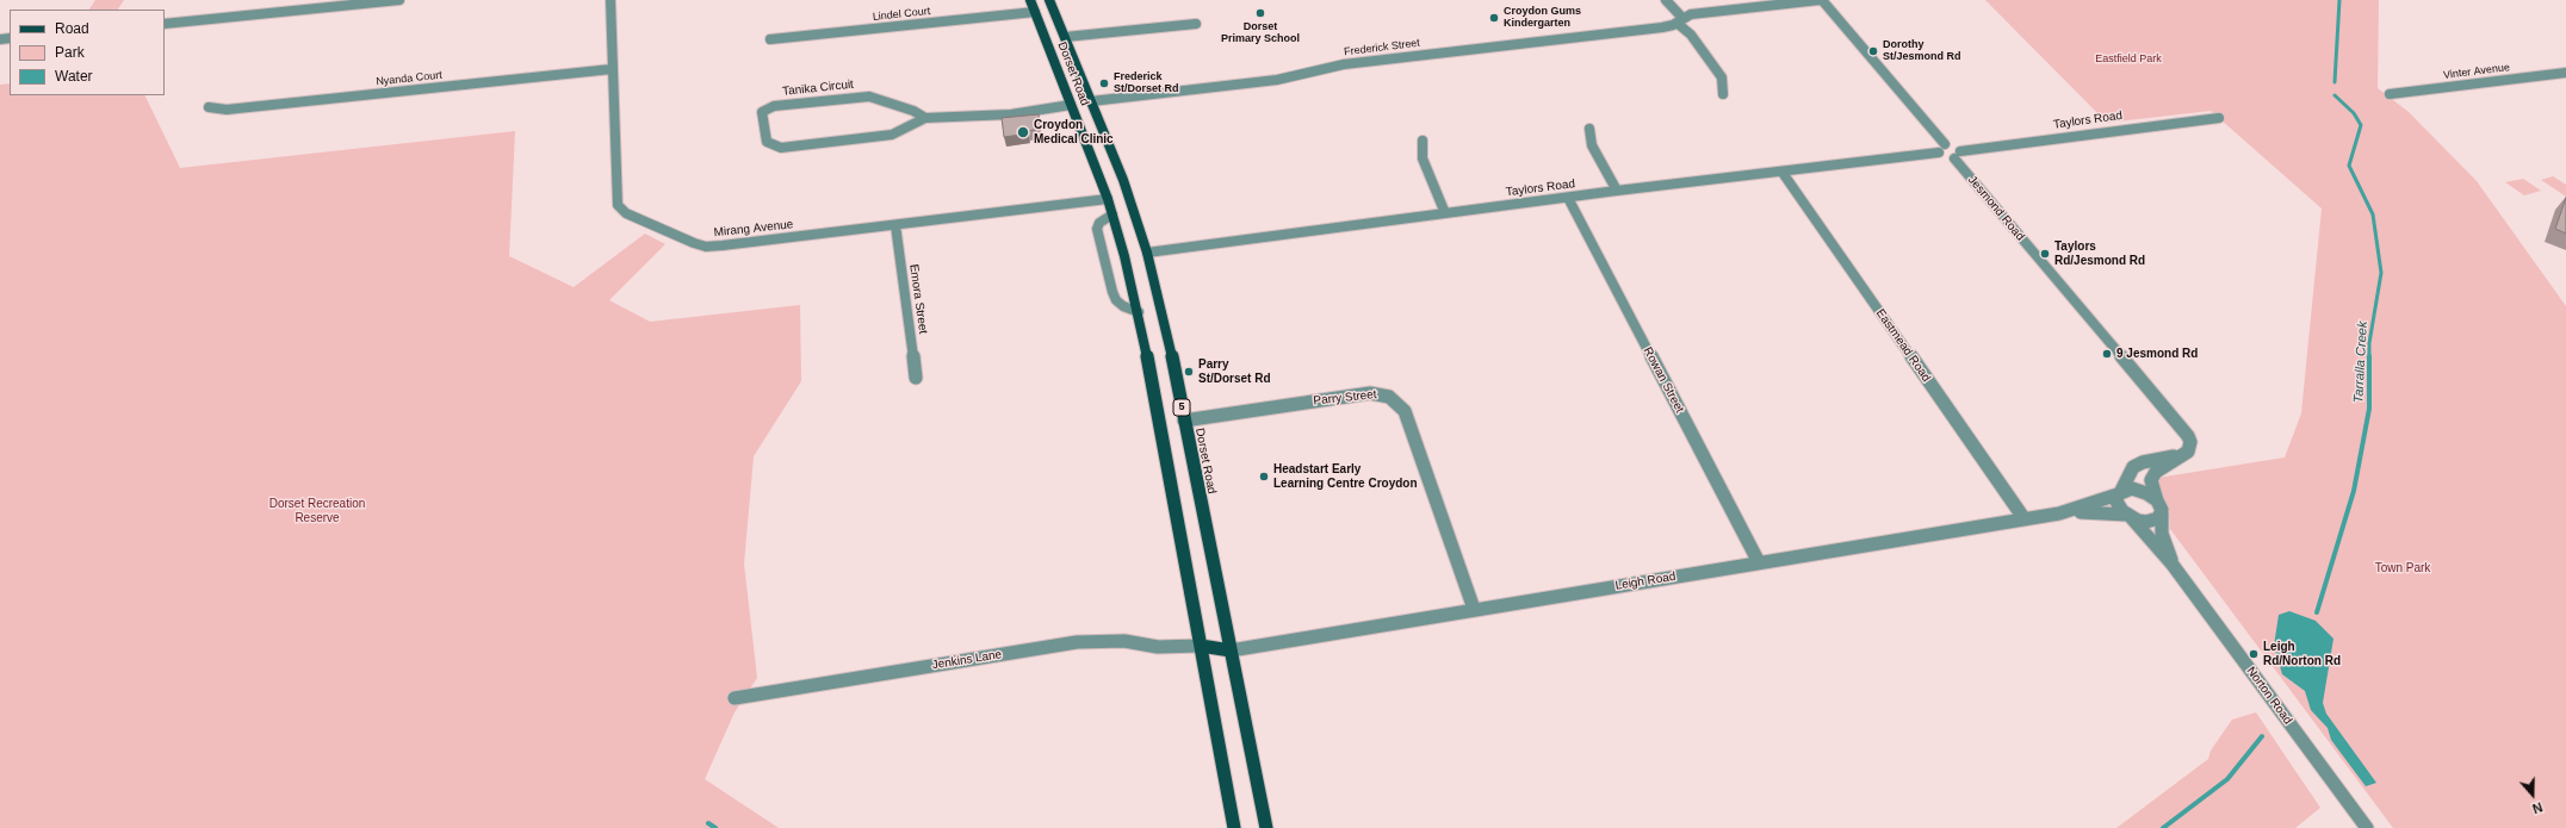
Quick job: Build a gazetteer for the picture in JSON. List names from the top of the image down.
{
  "streets": {
    "main road": ["Dorset Road", "5"],
    "street": [
      "Lindel Court",
      "Frederick Street",
      "Vinter Avenue",
      "Nyanda Court",
      "Tanika Circuit",
      "Taylors Road",
      "Jesmond Road",
      "Mirang Avenue",
      "Emora Street",
      "Eastmead Road",
      "Rowan Street",
      "Parry Street",
      "Leigh Road",
      "Jenkins Lane",
      "Norton Road"
    ]
  },
  "crossings": [
    ["Lindel Court", "Dorset Road"],
    ["Frederick Street", "Dorset Road"],
    ["Dorset Road", "Tanika Circuit"],
    ["Dorset Road", "Taylors Road"],
    ["Dorset Road", "Mirang Avenue"],
    ["Dorset Road", "Parry Street"],
    ["Dorset Road", "Leigh Road"],
    ["Dorset Road", "Jenkins Lane"],
    ["Nyanda Court", "Mirang Avenue"],
    ["Taylors Road", "Jesmond Road"],
    ["Taylors Road", "Eastmead Road"],
    ["Taylors Road", "Rowan Street"],
    ["Jesmond Road", "Norton Road"],
    ["Mirang Avenue", "Emora Street"],
    ["Eastmead Road", "Leigh Road"],
    ["Rowan Street", "Leigh Road"],
    ["Parry Street", "Leigh Road"],
    ["Leigh Road", "Norton Road"]
  ],
  "water": ["Tarralla Creek"],
  "parks": ["Eastfield Park", "Dorset Recreation Reserve", "Town Park"],
  "places": [
    "Dorset Primary School",
    "Croydon Gums Kindergarten",
    "Dorothy St/Jesmond Rd",
    "Frederick St/Dorset Rd",
    "Croydon Medical Clinic",
    "Taylors Rd/Jesmond Rd",
    "9 Jesmond Rd",
    "Parry St/Dorset Rd",
    "Headstart Early Learning Centre Croydon",
    "Leigh Rd/Norton Rd"
  ],
  "legend": ["Road", "Park", "Water"],
  "north": "bottom"
}
